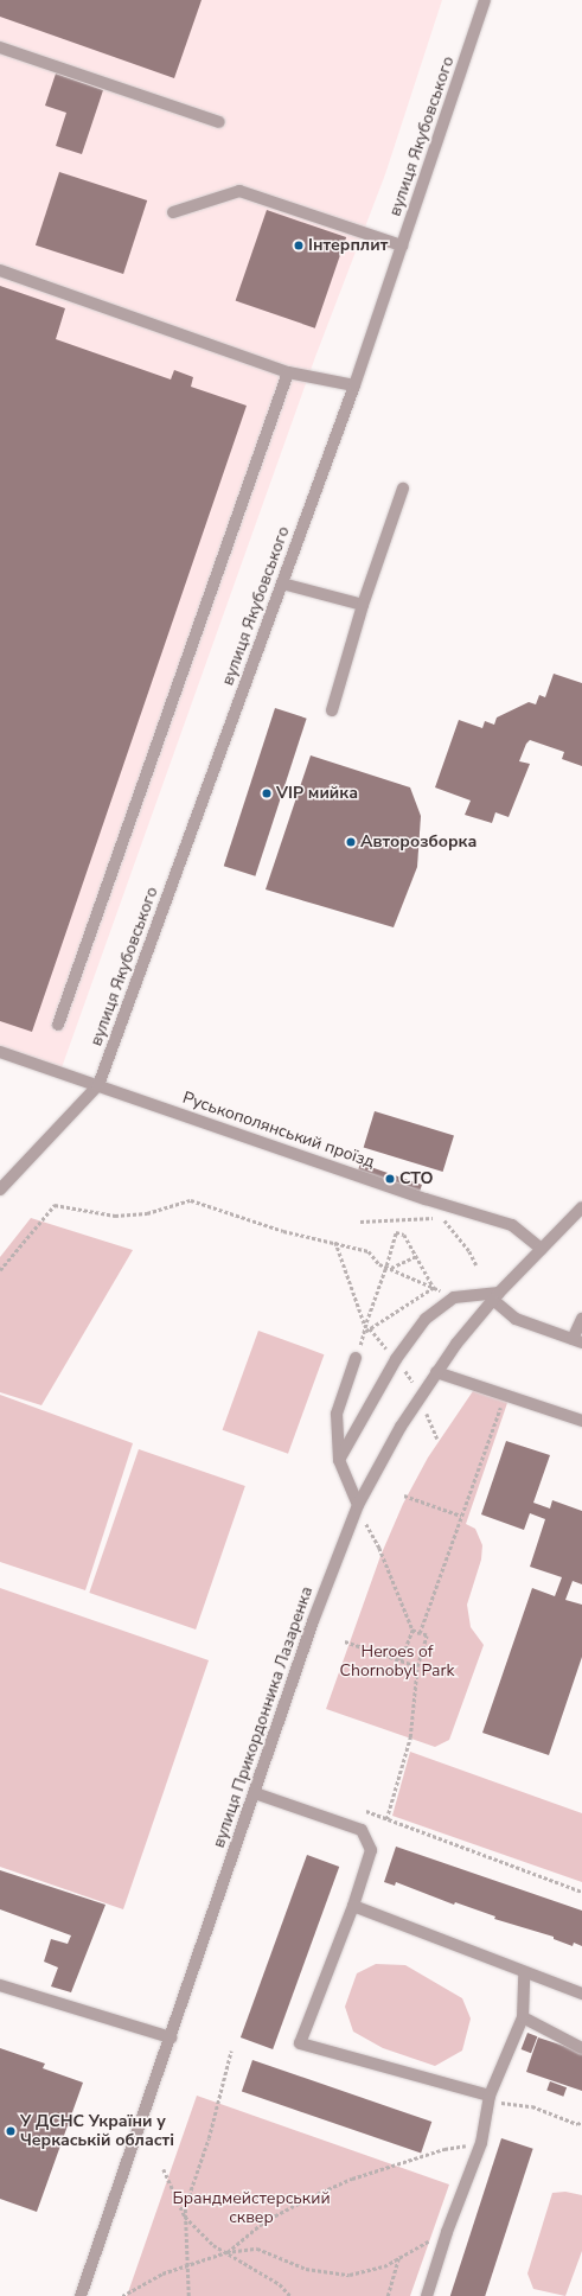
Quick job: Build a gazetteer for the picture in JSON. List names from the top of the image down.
{
  "streets": {
    "street": ["вулиця Якубовського", "Руськополянський проїзд", "вулиця Прикордонника Лазаренка"]
  },
  "crossings": [
    ["вулиця Якубовського", "Руськополянський проїзд"],
    ["Руськополянський проїзд", "вулиця Прикордонника Лазаренка"]
  ],
  "parks": ["Heroes of Chornobyl Park", "Брандмейстерський сквер"],
  "places": [
    "Інтерплит",
    "VIP мийка",
    "Авторозборка",
    "СТО",
    "У ДСНС України у Черкаській області"
  ]
}
